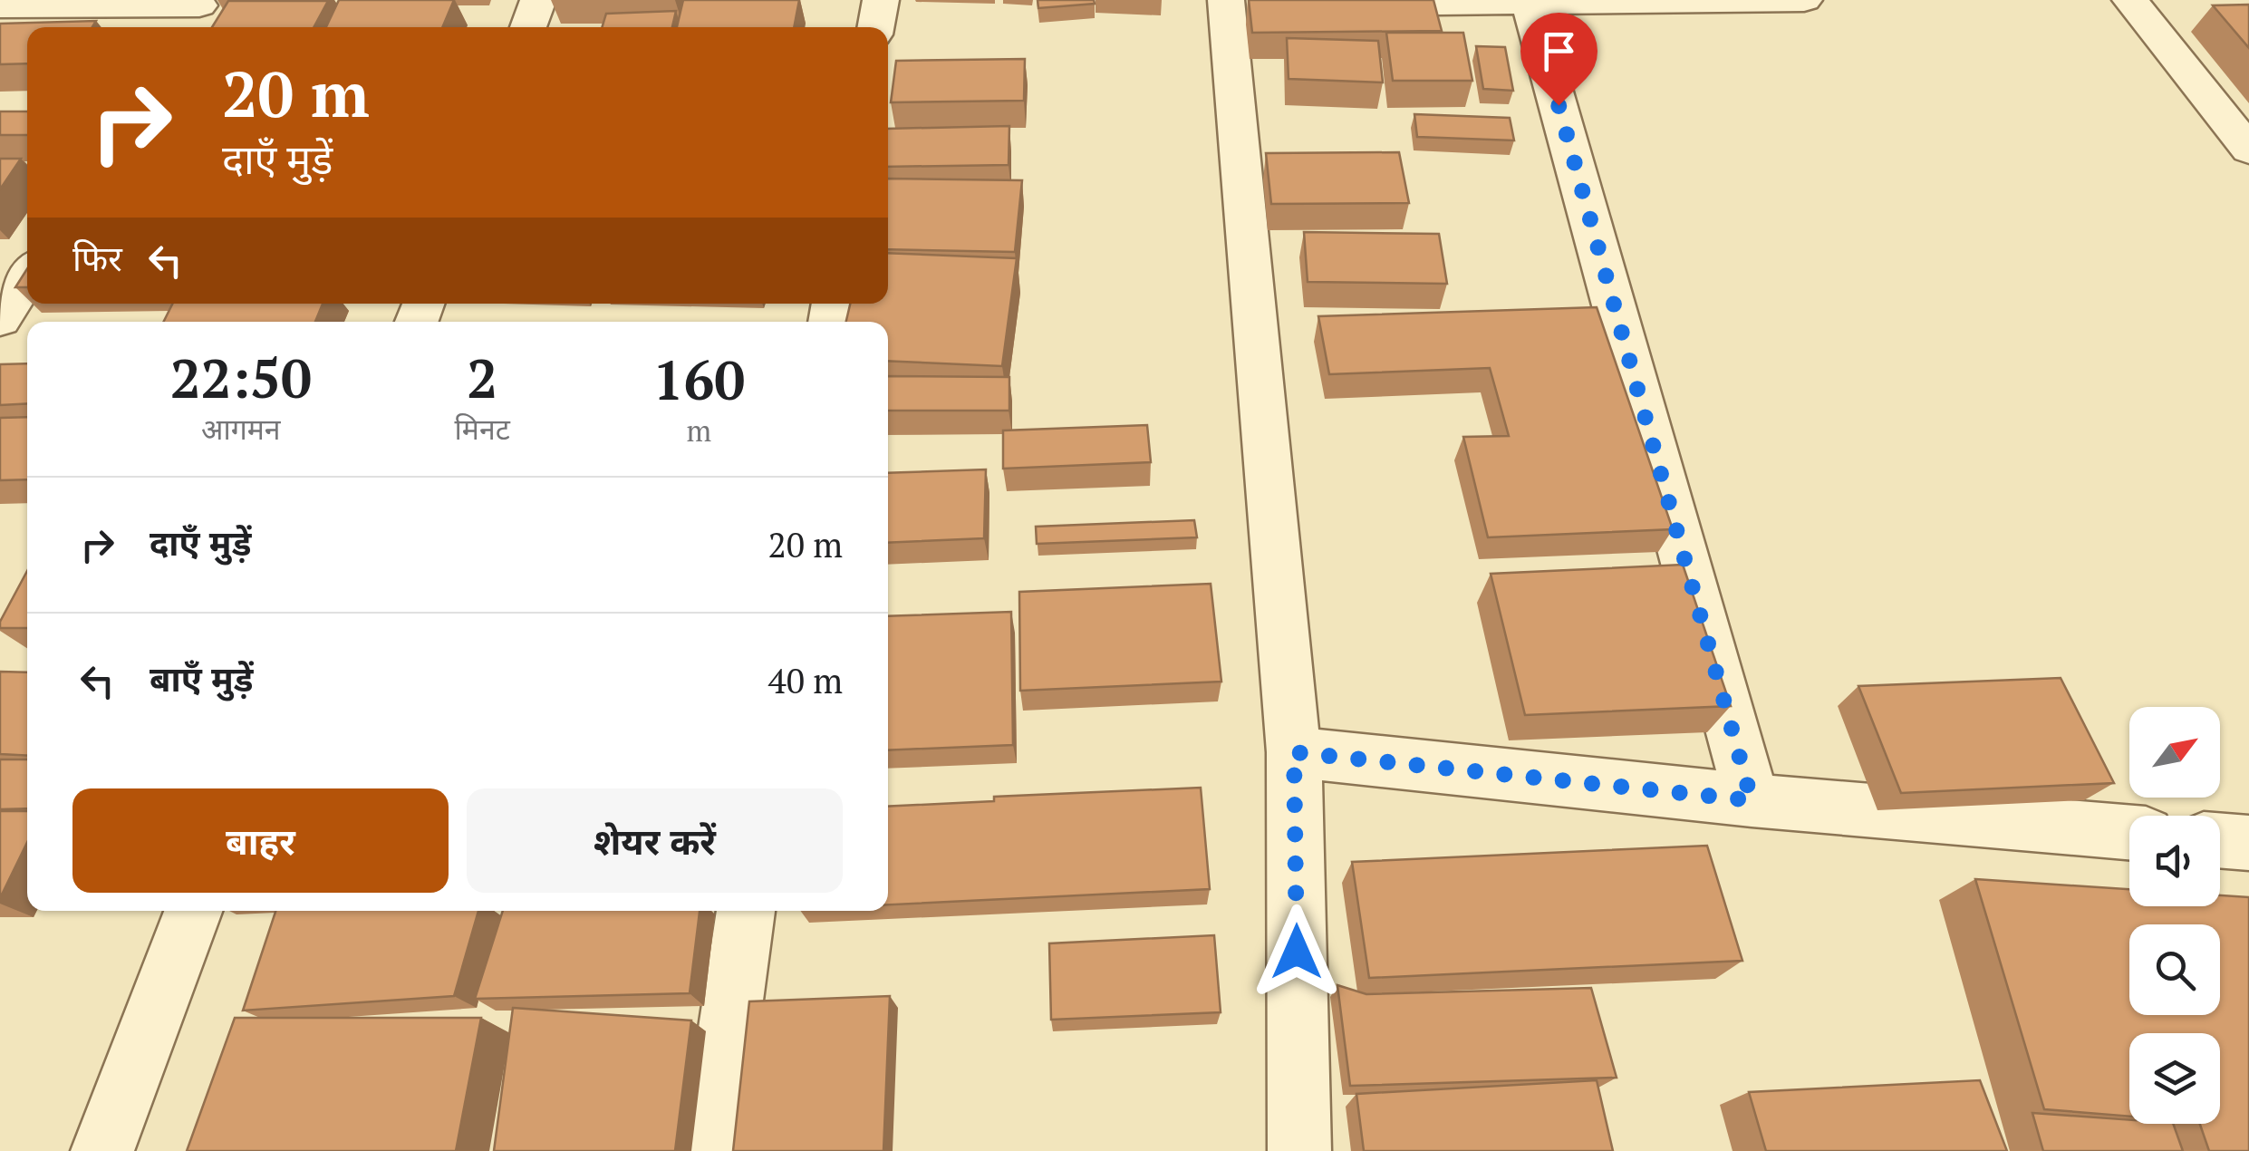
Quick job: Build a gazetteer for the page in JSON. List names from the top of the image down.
{
  "north": "top right",
  "page": {
    "turn": ["20 m", "दाएँ मुड़ें"],
    "then": "फिर",
    "eta": [
      "22:50",
      "आगमन",
      "2",
      "मिनट",
      "160",
      "m"
    ],
    "list": [
      {
        "name": "दाएँ मुड़ें",
        "value": "20 m"
      },
      {
        "name": "बाएँ मुड़ें",
        "value": "40 m"
      }
    ],
    "buttons": ["बाहर", "शेयर करें"]
  }
}
